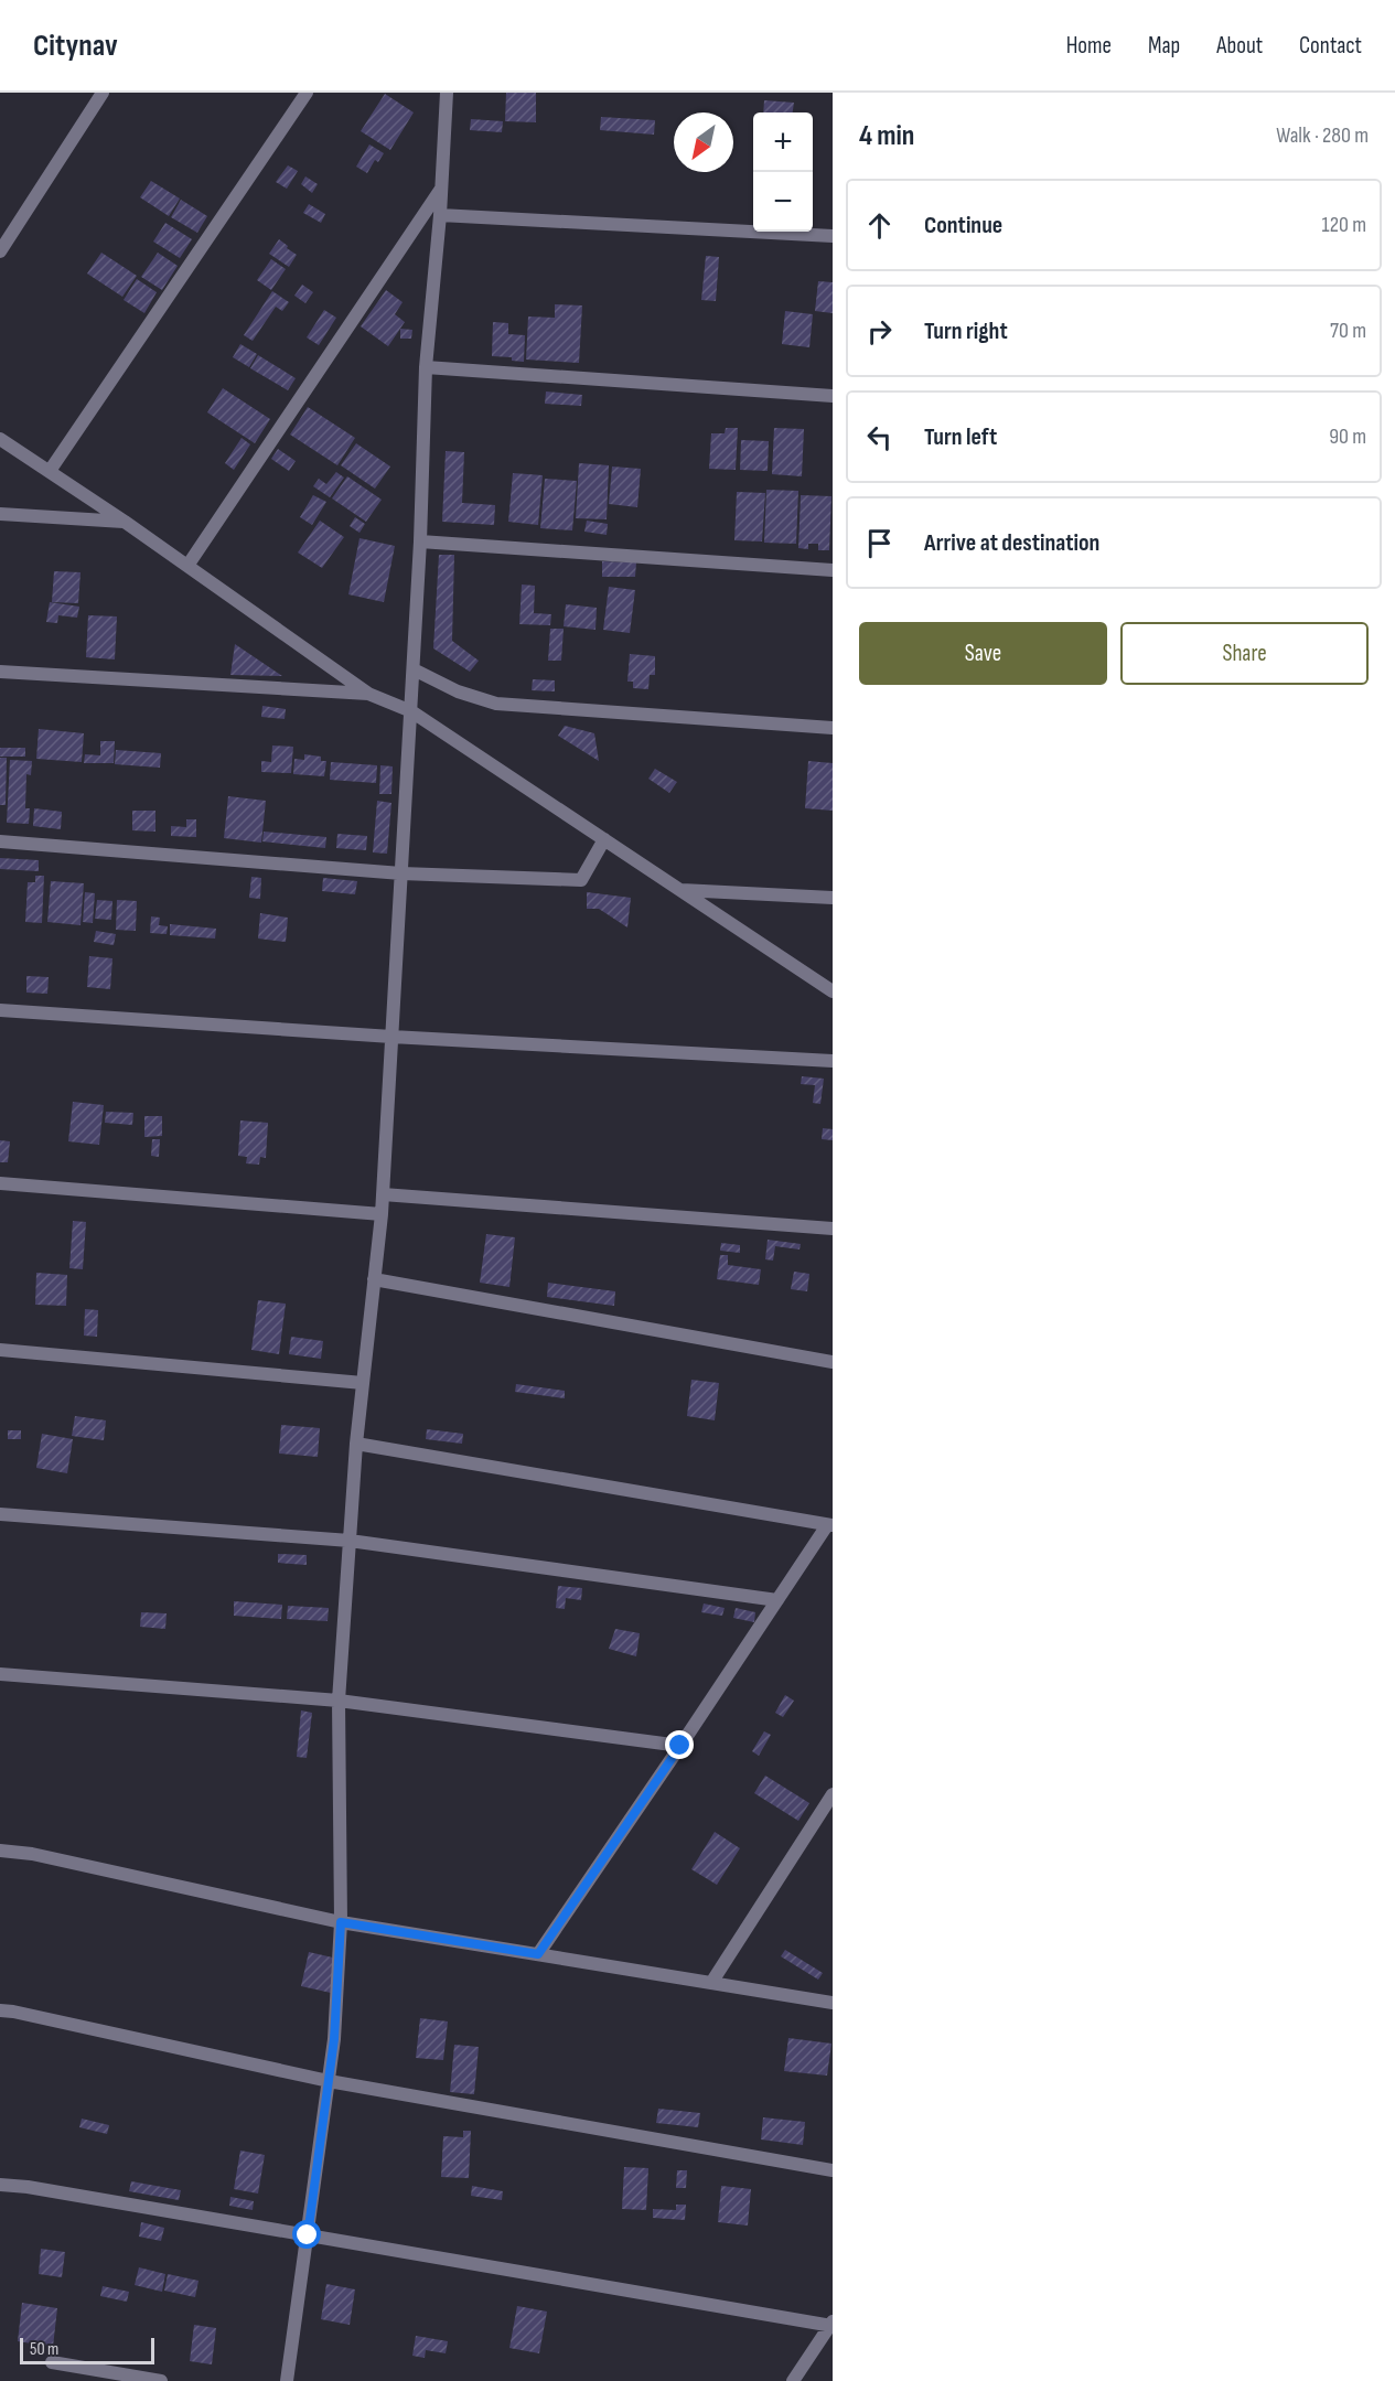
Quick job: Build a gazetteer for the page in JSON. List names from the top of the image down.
{
  "scale_bar": "50 m",
  "north": "bottom left",
  "page": {
    "header": "Citynav",
    "nav": [
      "Home",
      "Map",
      "About",
      "Contact"
    ],
    "heading": ["4 min", "Walk · 280 m"],
    "map_buttons": ["+", "−"],
    "list": [
      ["Continue", "120 m"],
      ["Turn right", "70 m"],
      ["Turn left", "90 m"],
      "Arrive at destination"
    ],
    "buttons": ["Save", "Share"],
    "scale": "50 m"
  }
}
